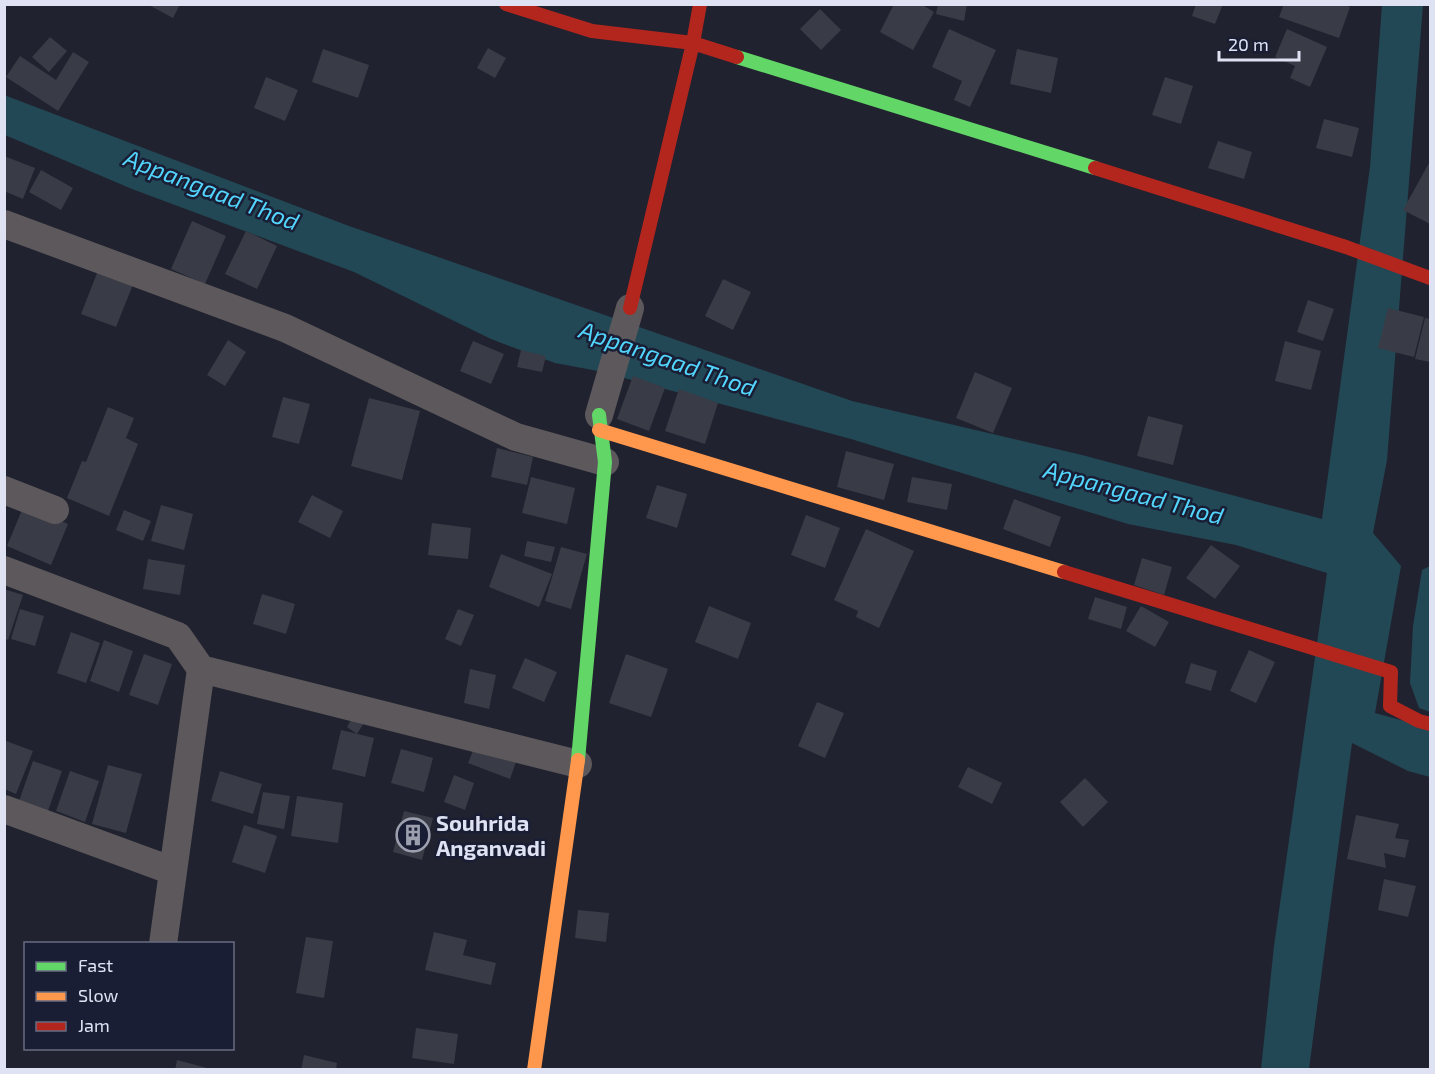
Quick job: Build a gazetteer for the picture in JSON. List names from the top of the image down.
{
  "water": ["Appangaad Thod"],
  "places": {
    "building": ["Souhrida Anganvadi"]
  },
  "legend": ["Fast", "Slow", "Jam"],
  "scale_bar": "20 m"
}
